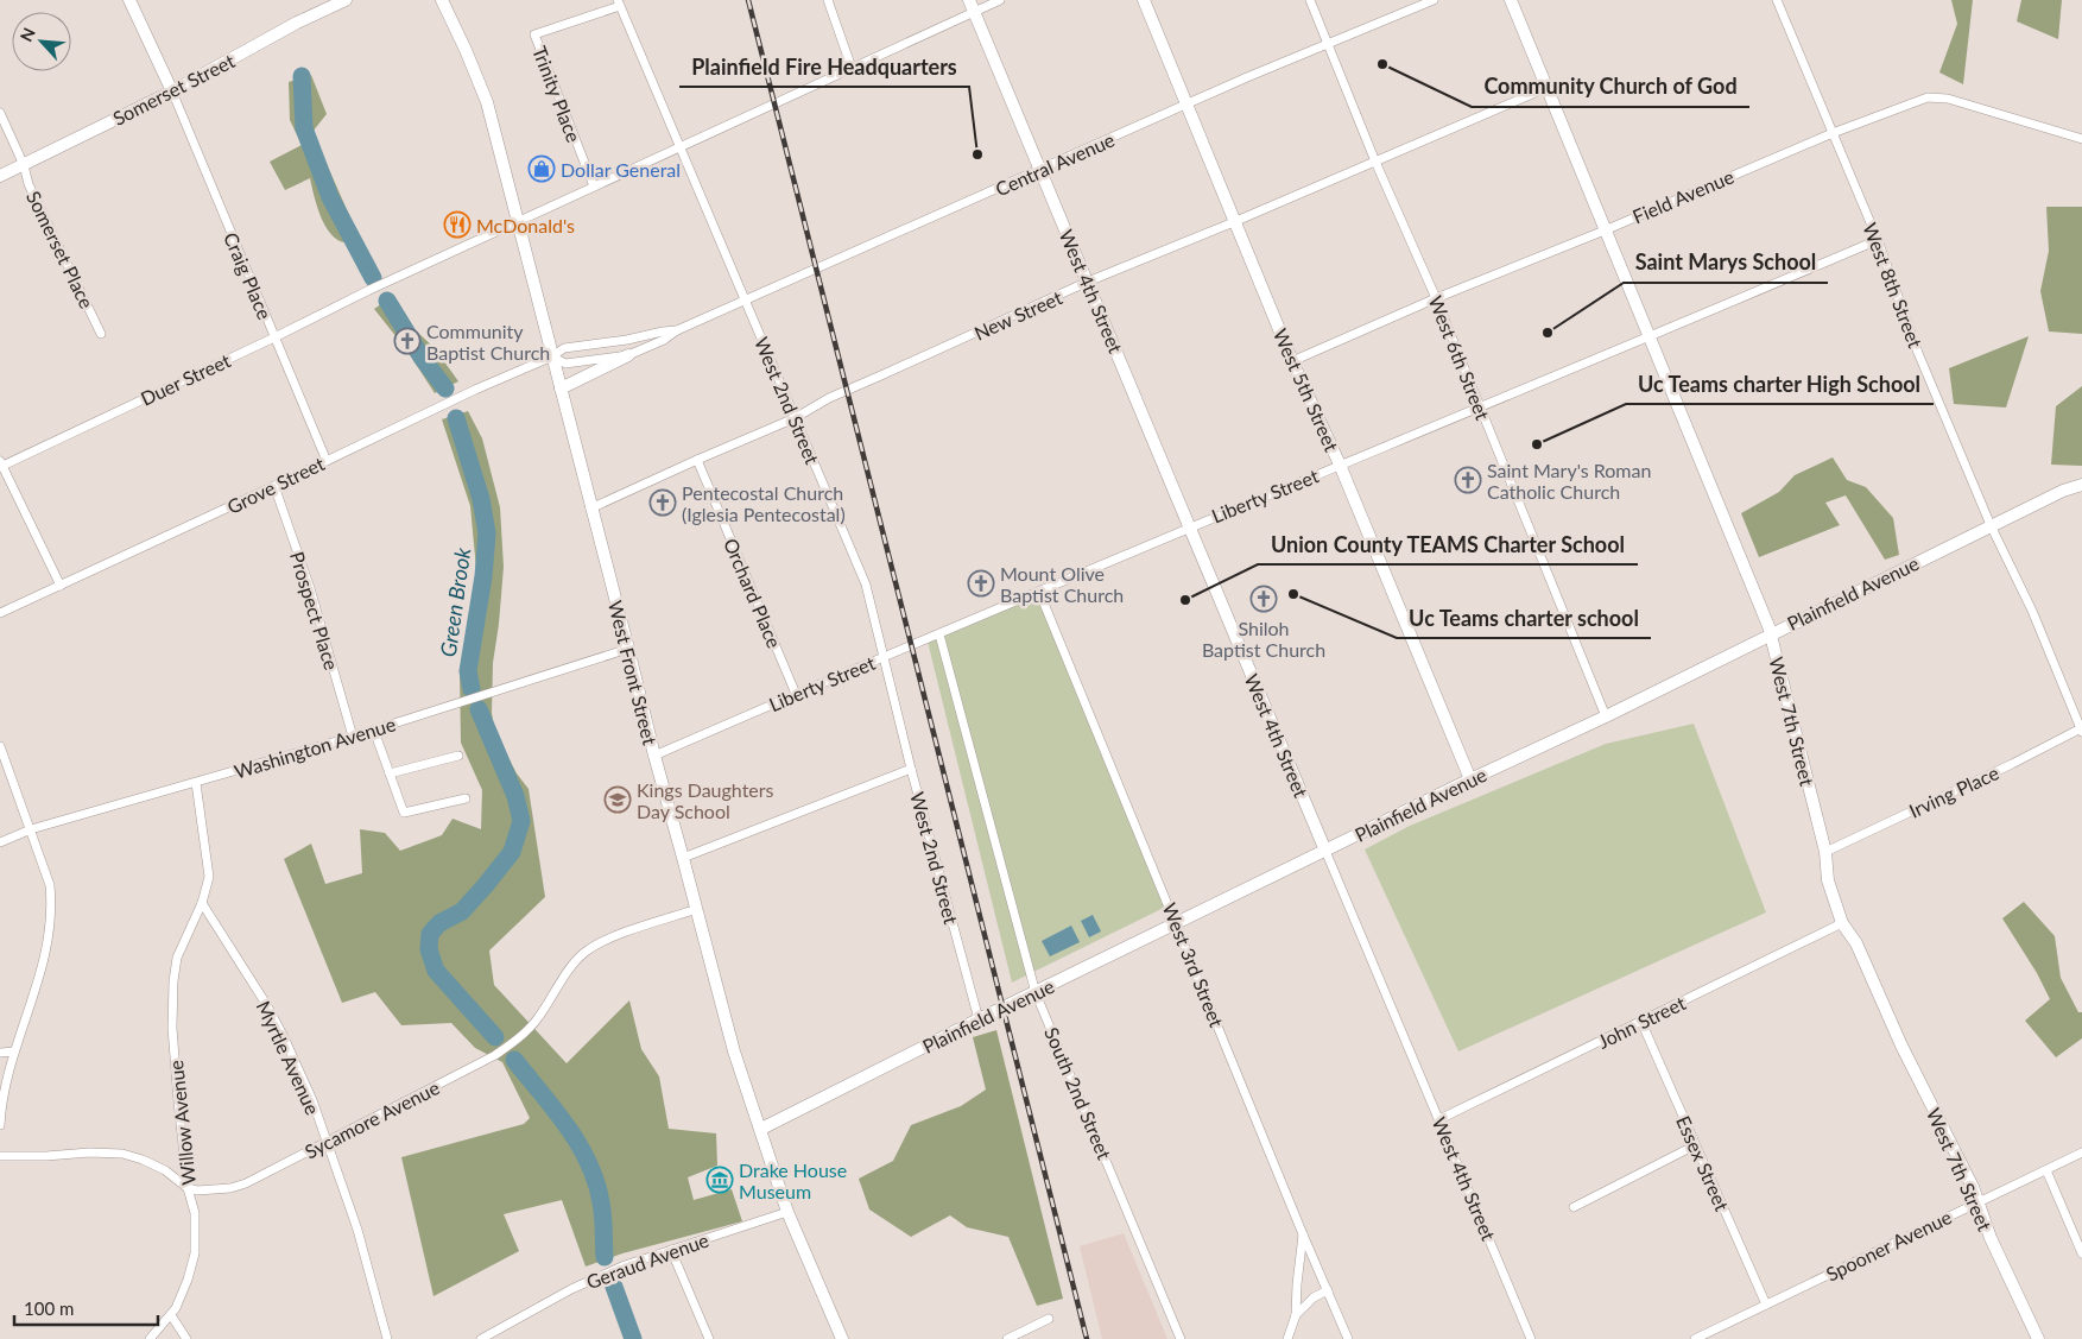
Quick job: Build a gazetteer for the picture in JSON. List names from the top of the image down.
{
  "streets": {
    "street": [
      "Somerset Street",
      "Trinity Place",
      "Central Avenue",
      "Field Avenue",
      "Somerset Place",
      "Craig Place",
      "West 8th Street",
      "West 4th Street",
      "New Street",
      "West 6th Street",
      "Duer Street",
      "West 5th Street",
      "West 2nd Street",
      "Grove Street",
      "Liberty Street",
      "Orchard Place",
      "Plainfield Avenue",
      "Prospect Place",
      "West Front Street",
      "West 7th Street",
      "Washington Avenue",
      "Irving Place",
      "West 3rd Street",
      "John Street",
      "Myrtle Avenue",
      "South 2nd Street",
      "Sycamore Avenue",
      "Willow Avenue",
      "Essex Street",
      "Spooner Avenue",
      "Geraud Avenue"
    ]
  },
  "crossings": [
    ["Somerset Street", "Somerset Place"],
    ["Somerset Street", "Craig Place"],
    ["Trinity Place", "Duer Street"],
    ["Trinity Place", "West 2nd Street"],
    ["Central Avenue", "West 4th Street"],
    ["Central Avenue", "West 6th Street"],
    ["Central Avenue", "West 5th Street"],
    ["Central Avenue", "West 2nd Street"],
    ["Central Avenue", "Grove Street"],
    ["Central Avenue", "West Front Street"],
    ["Field Avenue", "West 8th Street"],
    ["Field Avenue", "West 6th Street"],
    ["Field Avenue", "West 5th Street"],
    ["Field Avenue", "West 7th Street"],
    ["Craig Place", "Duer Street"],
    ["Craig Place", "Grove Street"],
    ["West 8th Street", "Liberty Street"],
    ["West 8th Street", "Plainfield Avenue"],
    ["West 8th Street", "Irving Place"],
    ["West 4th Street", "New Street"],
    ["West 4th Street", "Duer Street"],
    ["West 4th Street", "Liberty Street"],
    ["West 4th Street", "Plainfield Avenue"],
    ["West 4th Street", "John Street"],
    ["New Street", "West 6th Street"],
    ["New Street", "West 5th Street"],
    ["New Street", "West 2nd Street"],
    ["New Street", "Orchard Place"],
    ["New Street", "West Front Street"],
    ["New Street", "West 7th Street"],
    ["West 6th Street", "Liberty Street"],
    ["West 6th Street", "Plainfield Avenue"],
    ["Duer Street", "West 2nd Street"],
    ["Duer Street", "West Front Street"],
    ["West 5th Street", "Liberty Street"],
    ["West 5th Street", "Plainfield Avenue"],
    ["West 2nd Street", "Liberty Street"],
    ["West 2nd Street", "Plainfield Avenue"],
    ["Grove Street", "Prospect Place"],
    ["Grove Street", "West Front Street"],
    ["Liberty Street", "Orchard Place"],
    ["Liberty Street", "West Front Street"],
    ["Liberty Street", "West 7th Street"],
    ["Liberty Street", "West 3rd Street"],
    ["Liberty Street", "South 2nd Street"],
    ["Plainfield Avenue", "West Front Street"],
    ["Plainfield Avenue", "West 7th Street"],
    ["Plainfield Avenue", "West 3rd Street"],
    ["Plainfield Avenue", "South 2nd Street"],
    ["Prospect Place", "Washington Avenue"],
    ["West Front Street", "Washington Avenue"],
    ["West Front Street", "Sycamore Avenue"],
    ["West Front Street", "Geraud Avenue"],
    ["West 7th Street", "Irving Place"],
    ["West 7th Street", "John Street"],
    ["West 7th Street", "Spooner Avenue"],
    ["John Street", "Essex Street"],
    ["Myrtle Avenue", "Sycamore Avenue"],
    ["Myrtle Avenue", "Willow Avenue"],
    ["Sycamore Avenue", "Willow Avenue"],
    ["Essex Street", "Spooner Avenue"]
  ],
  "water": ["Green Brook"],
  "places": {
    "other": [
      "Community Church of God",
      "Plainfield Fire Headquarters",
      "Saint Marys School",
      "Uc Teams charter High School",
      "Uc Teams charter school",
      "Union County TEAMS Charter School"
    ],
    "shop": ["Dollar General"],
    "restaurant": ["McDonald's"],
    "church": [
      "Community Baptist Church",
      "Saint Mary's Roman Catholic Church",
      "Pentecostal Church (Iglesia Pentecostal)",
      "Mount Olive Baptist Church",
      "Shiloh Baptist Church"
    ],
    "school or university": ["Kings Daughters Day School"],
    "museum": ["Drake House Museum"]
  },
  "scale_bar": "100 m",
  "north": "top left"
}
